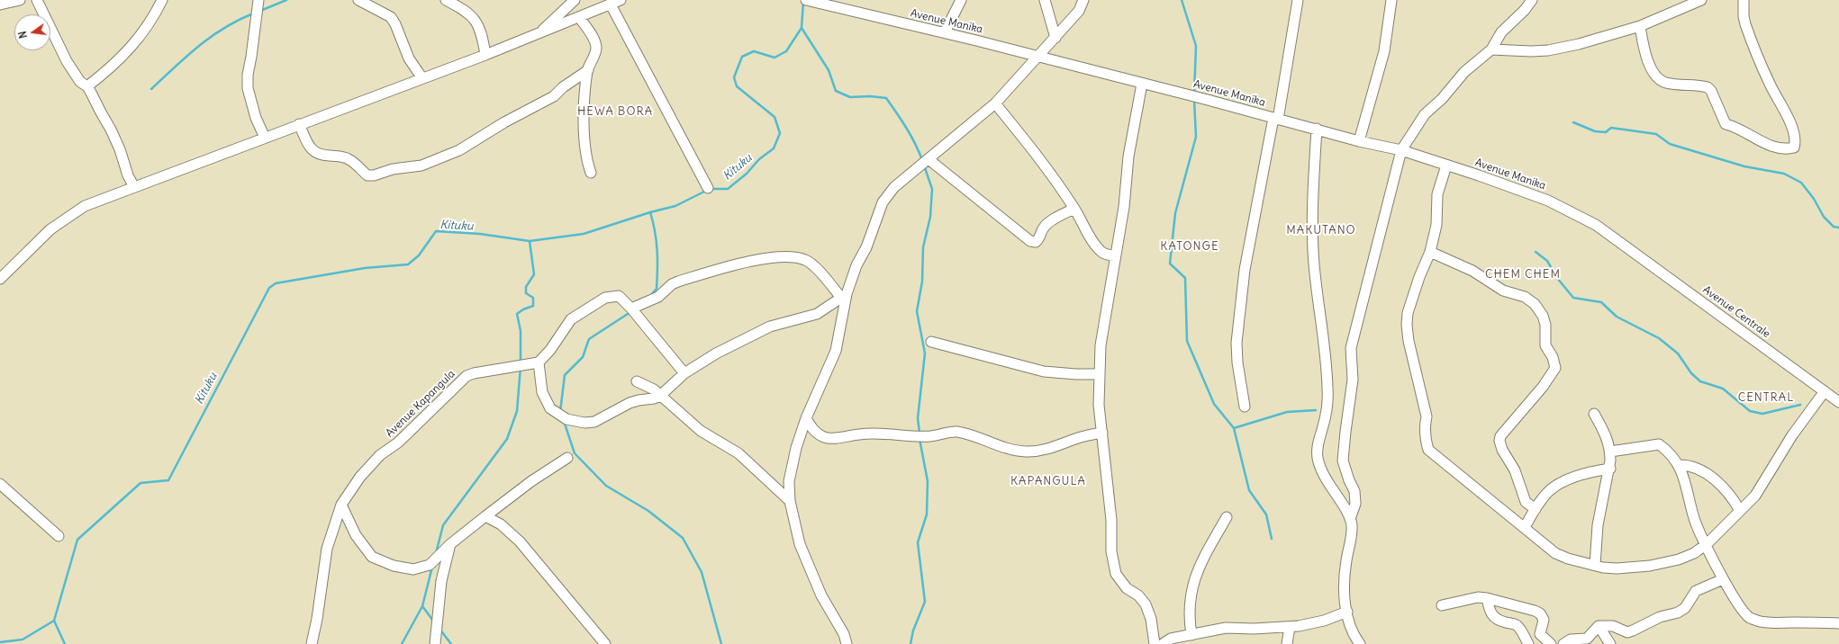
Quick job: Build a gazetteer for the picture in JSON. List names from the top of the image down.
{
  "streets": {
    "street": ["Avenue Manika", "Avenue Centrale", "Avenue Kapangula"]
  },
  "crossings": [
    ["Avenue Manika", "Avenue Centrale"]
  ],
  "districts": [
    "HEWA BORA",
    "MAKUTANO",
    "KATONGE",
    "CHEM CHEM",
    "CENTRAL",
    "KAPANGULA"
  ],
  "water": ["Kituku"],
  "north": "left"
}
